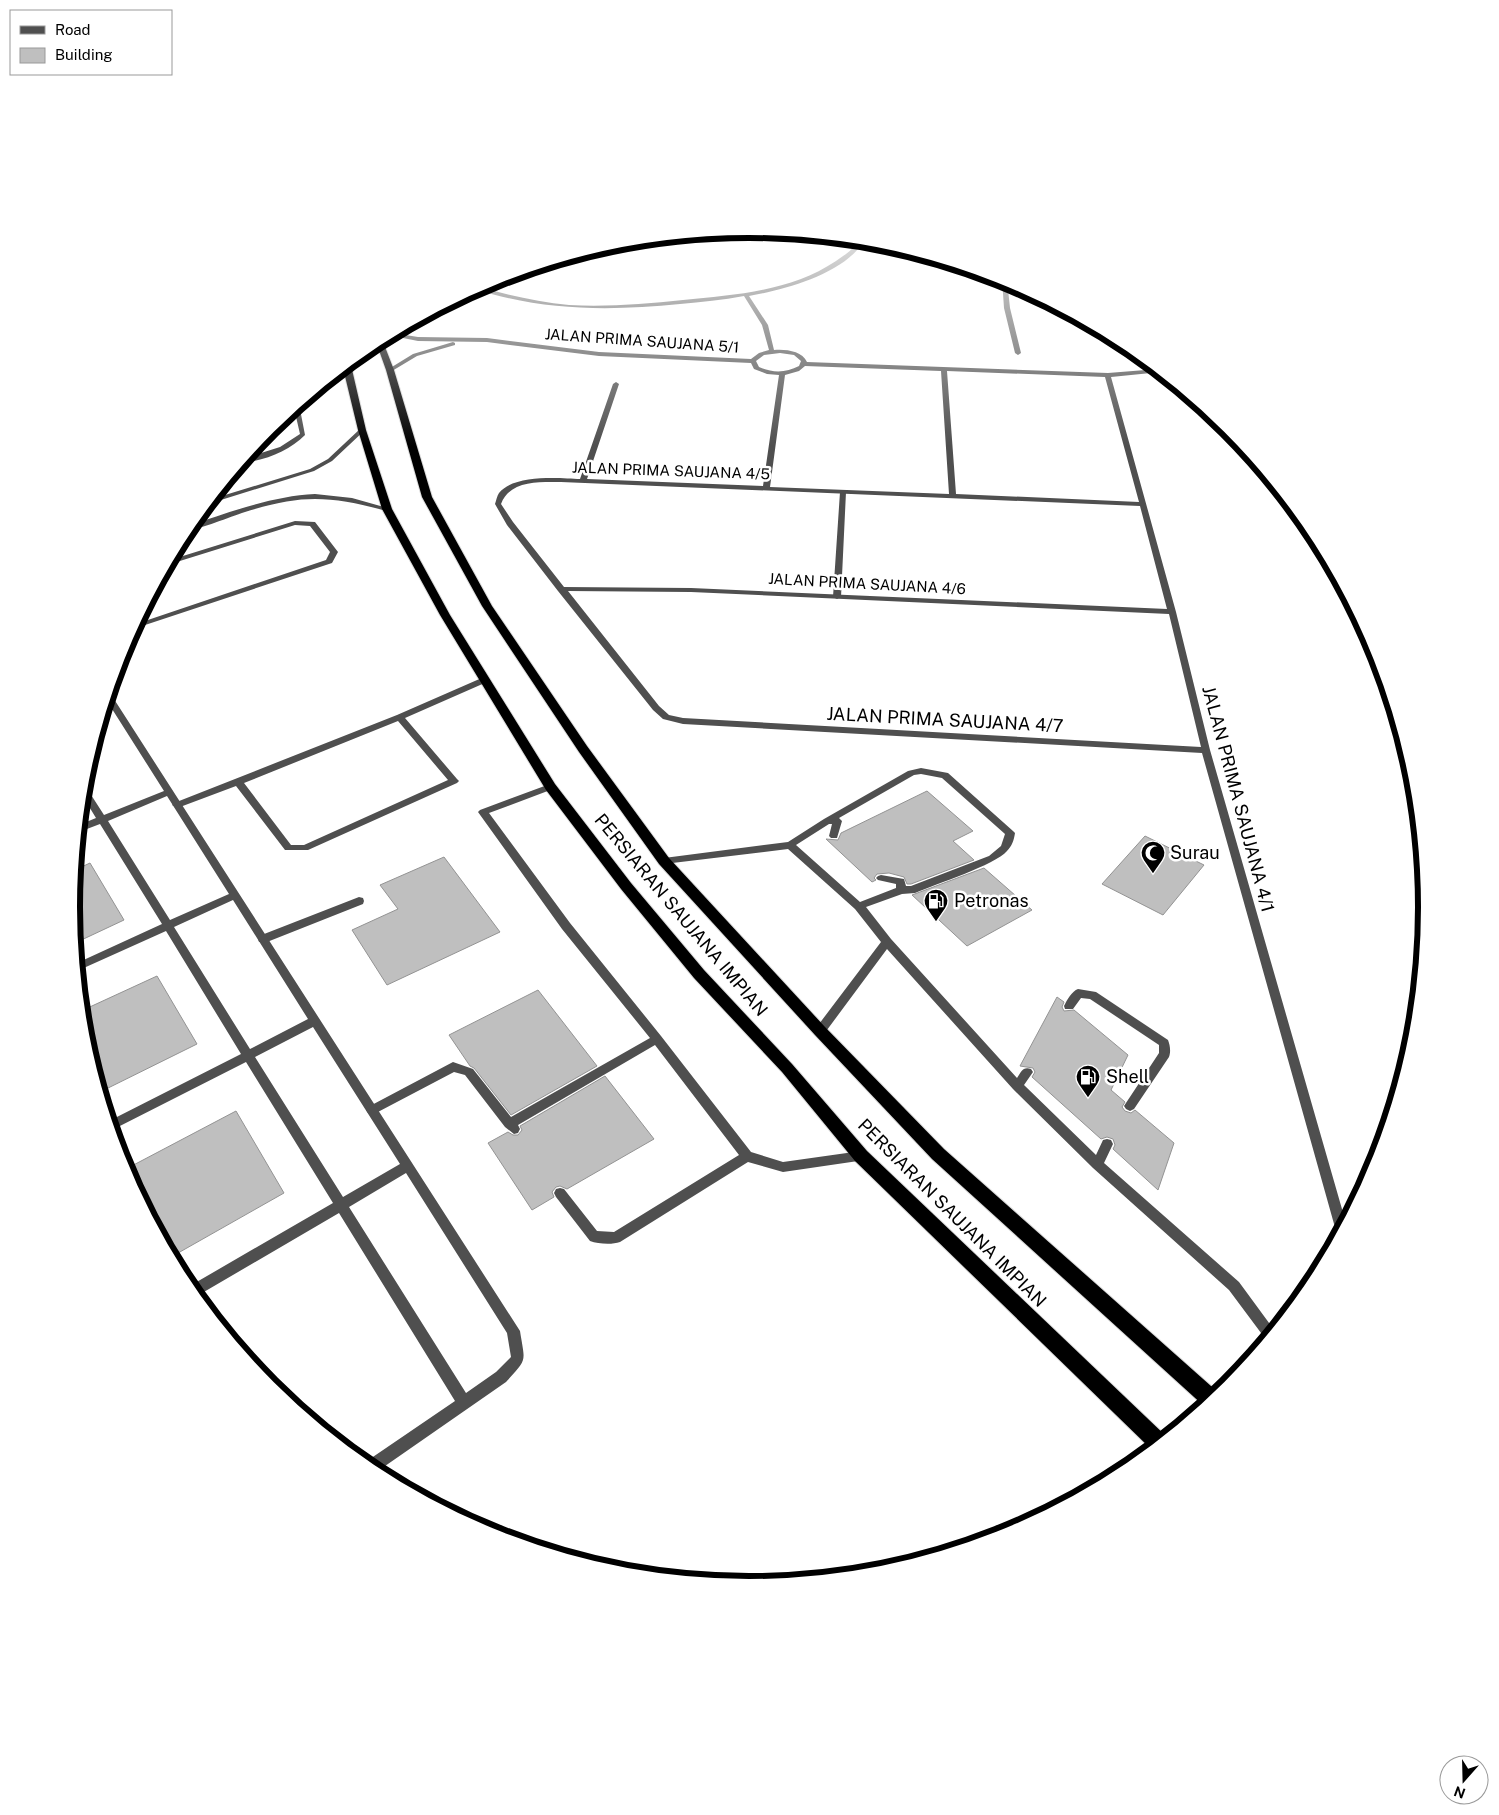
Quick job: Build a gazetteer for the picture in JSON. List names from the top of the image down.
{
  "streets": {
    "highway": ["PERSIARAN SAUJANA IMPIAN"],
    "street": [
      "JALAN PRIMA SAUJANA 5/1",
      "JALAN PRIMA SAUJANA 4/5",
      "JALAN PRIMA SAUJANA 4/6",
      "JALAN PRIMA SAUJANA 4/7",
      "JALAN PRIMA SAUJANA 4/1"
    ]
  },
  "crossings": [
    ["JALAN PRIMA SAUJANA 5/1", "PERSIARAN SAUJANA IMPIAN"],
    ["JALAN PRIMA SAUJANA 4/5", "JALAN PRIMA SAUJANA 4/6"],
    ["JALAN PRIMA SAUJANA 4/5", "JALAN PRIMA SAUJANA 4/7"],
    ["JALAN PRIMA SAUJANA 4/5", "JALAN PRIMA SAUJANA 4/1"],
    ["JALAN PRIMA SAUJANA 4/6", "JALAN PRIMA SAUJANA 4/1"],
    ["JALAN PRIMA SAUJANA 4/7", "JALAN PRIMA SAUJANA 4/1"]
  ],
  "places": {
    "mosque": ["Surau"],
    "fuel station": ["Petronas", "Shell"]
  },
  "legend": ["Road", "Building"],
  "north": "bottom"
}
